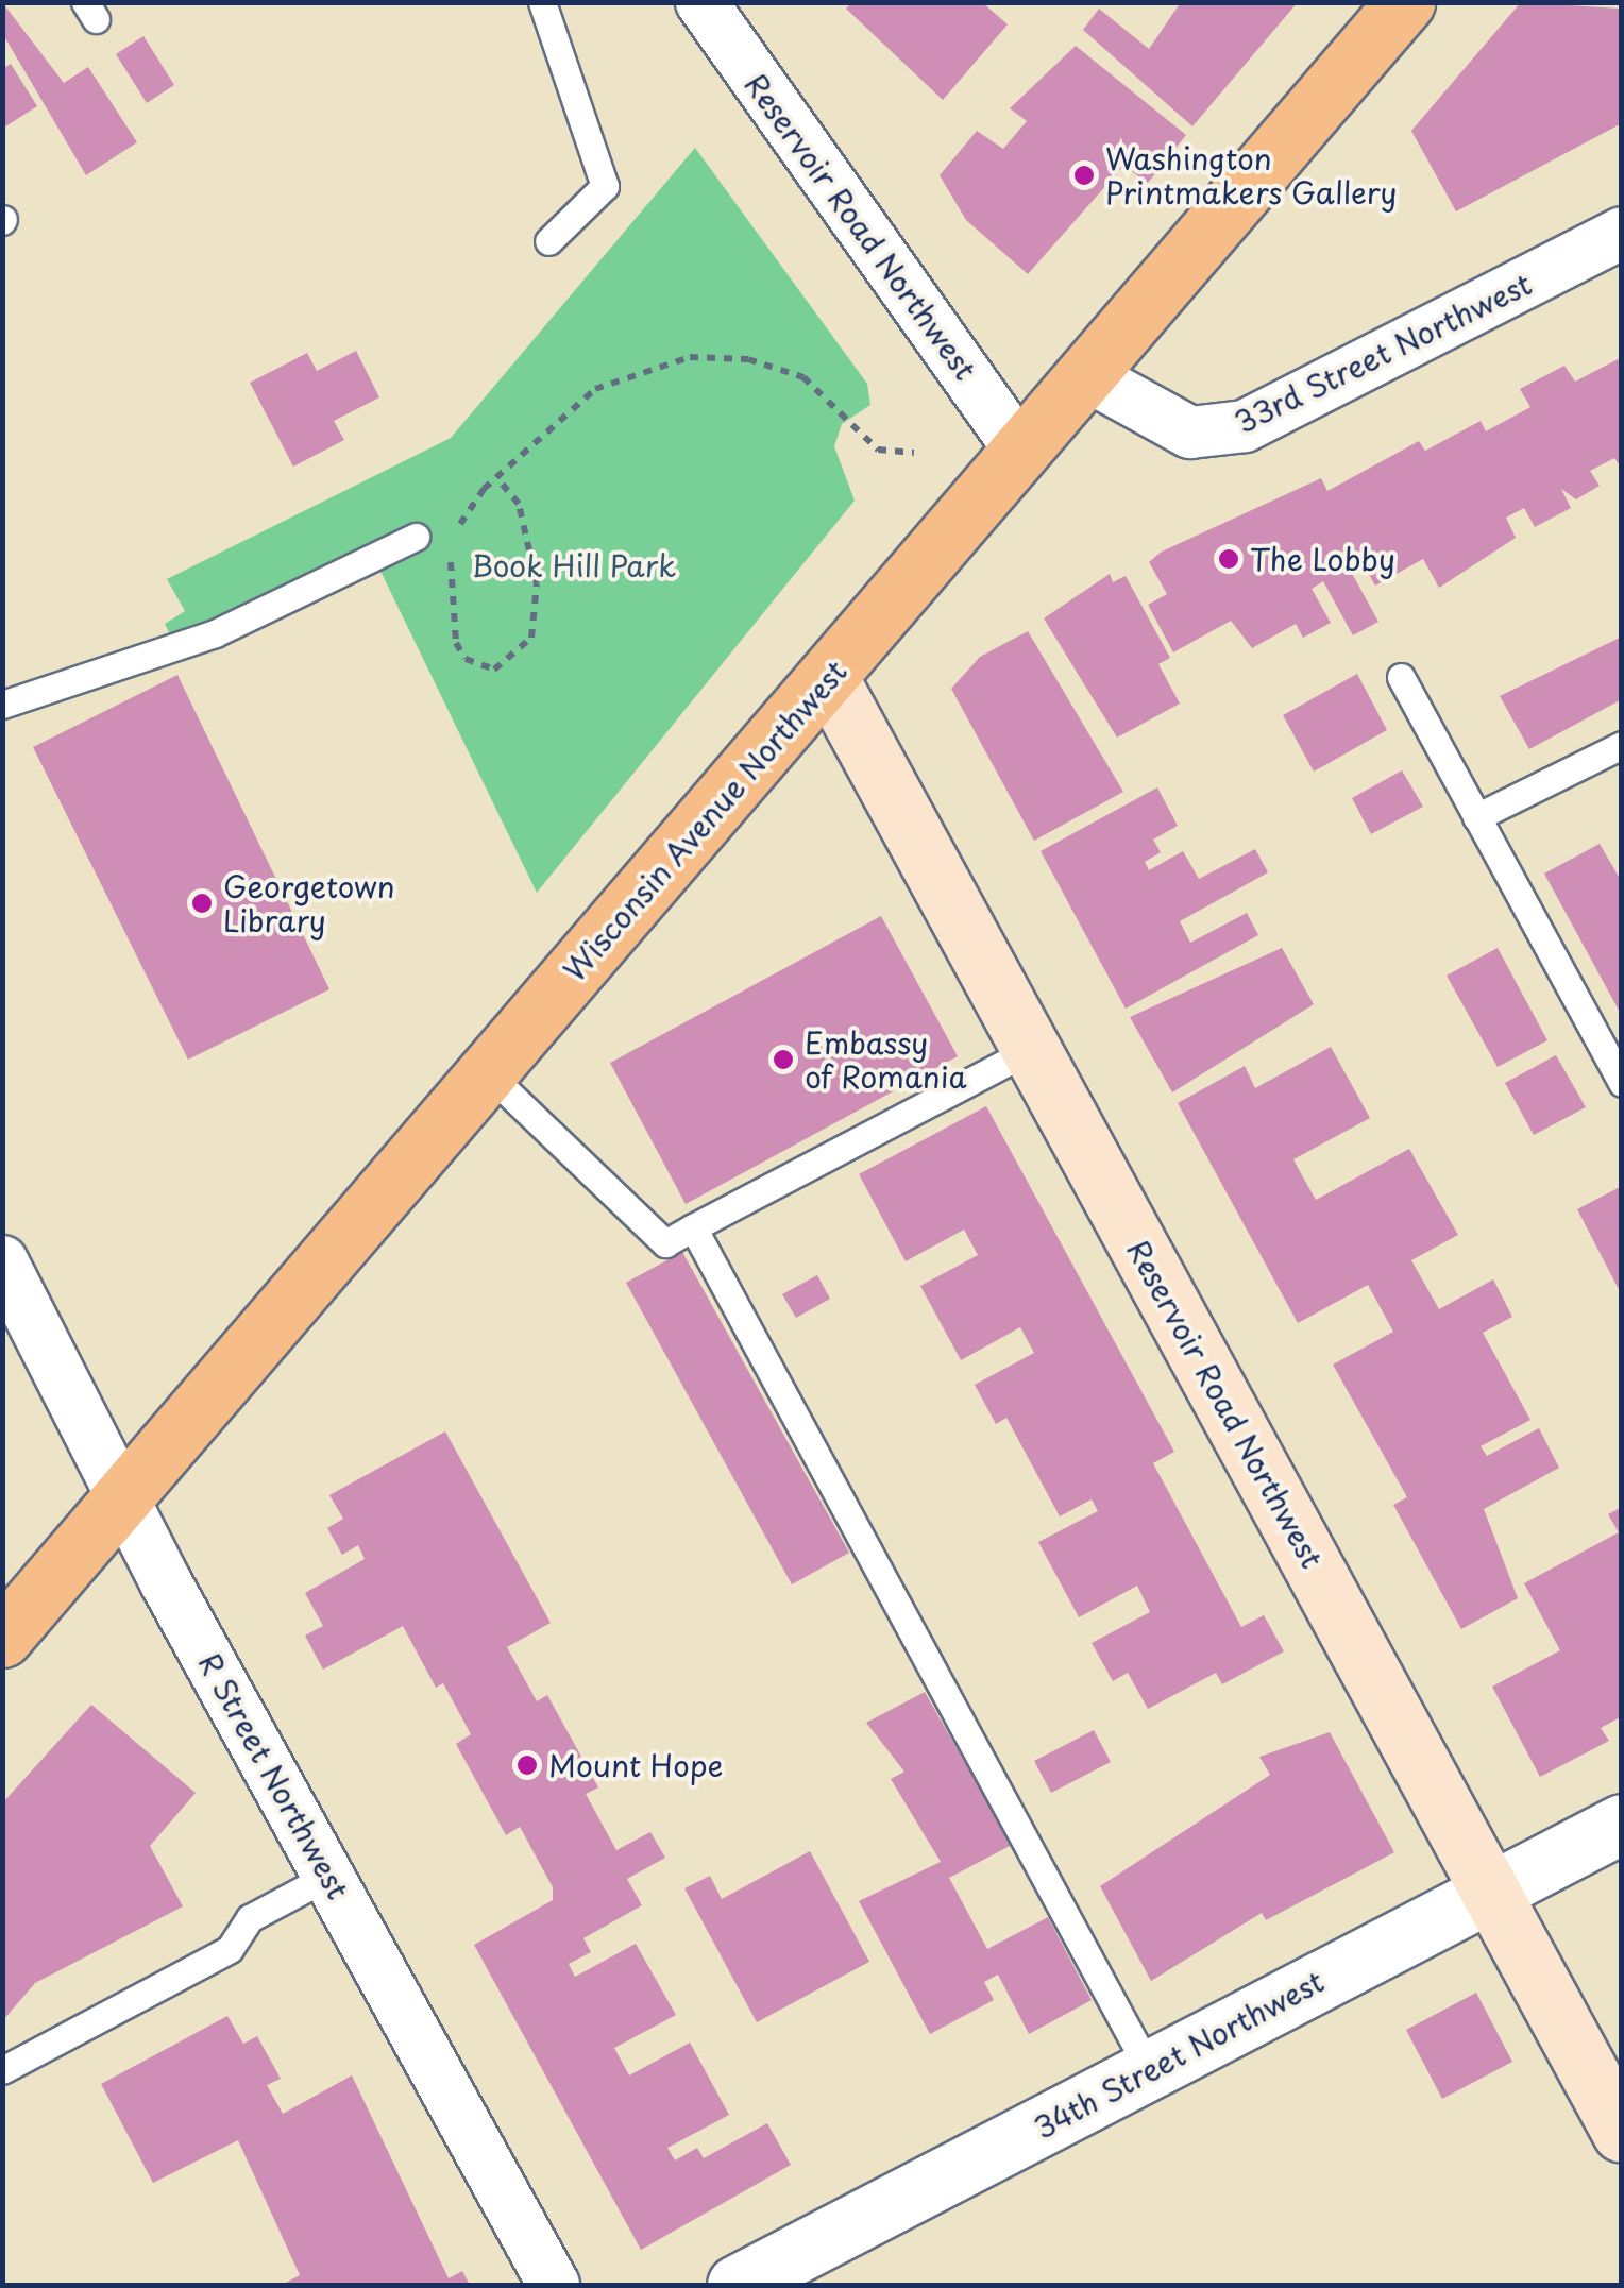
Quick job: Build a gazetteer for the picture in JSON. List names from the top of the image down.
{
  "streets": {
    "main road": ["Reservoir Road Northwest", "Wisconsin Avenue Northwest"],
    "street": ["33rd Street Northwest", "R Street Northwest", "34th Street Northwest"]
  },
  "crossings": [
    ["Reservoir Road Northwest", "Wisconsin Avenue Northwest"],
    ["Reservoir Road Northwest", "34th Street Northwest"],
    ["33rd Street Northwest", "Wisconsin Avenue Northwest"],
    ["Wisconsin Avenue Northwest", "R Street Northwest"]
  ],
  "parks": ["Book Hill Park"],
  "places": [
    "Washington Printmakers Gallery",
    "The Lobby",
    "Georgetown Library",
    "Embassy of Romania",
    "Mount Hope"
  ]
}
